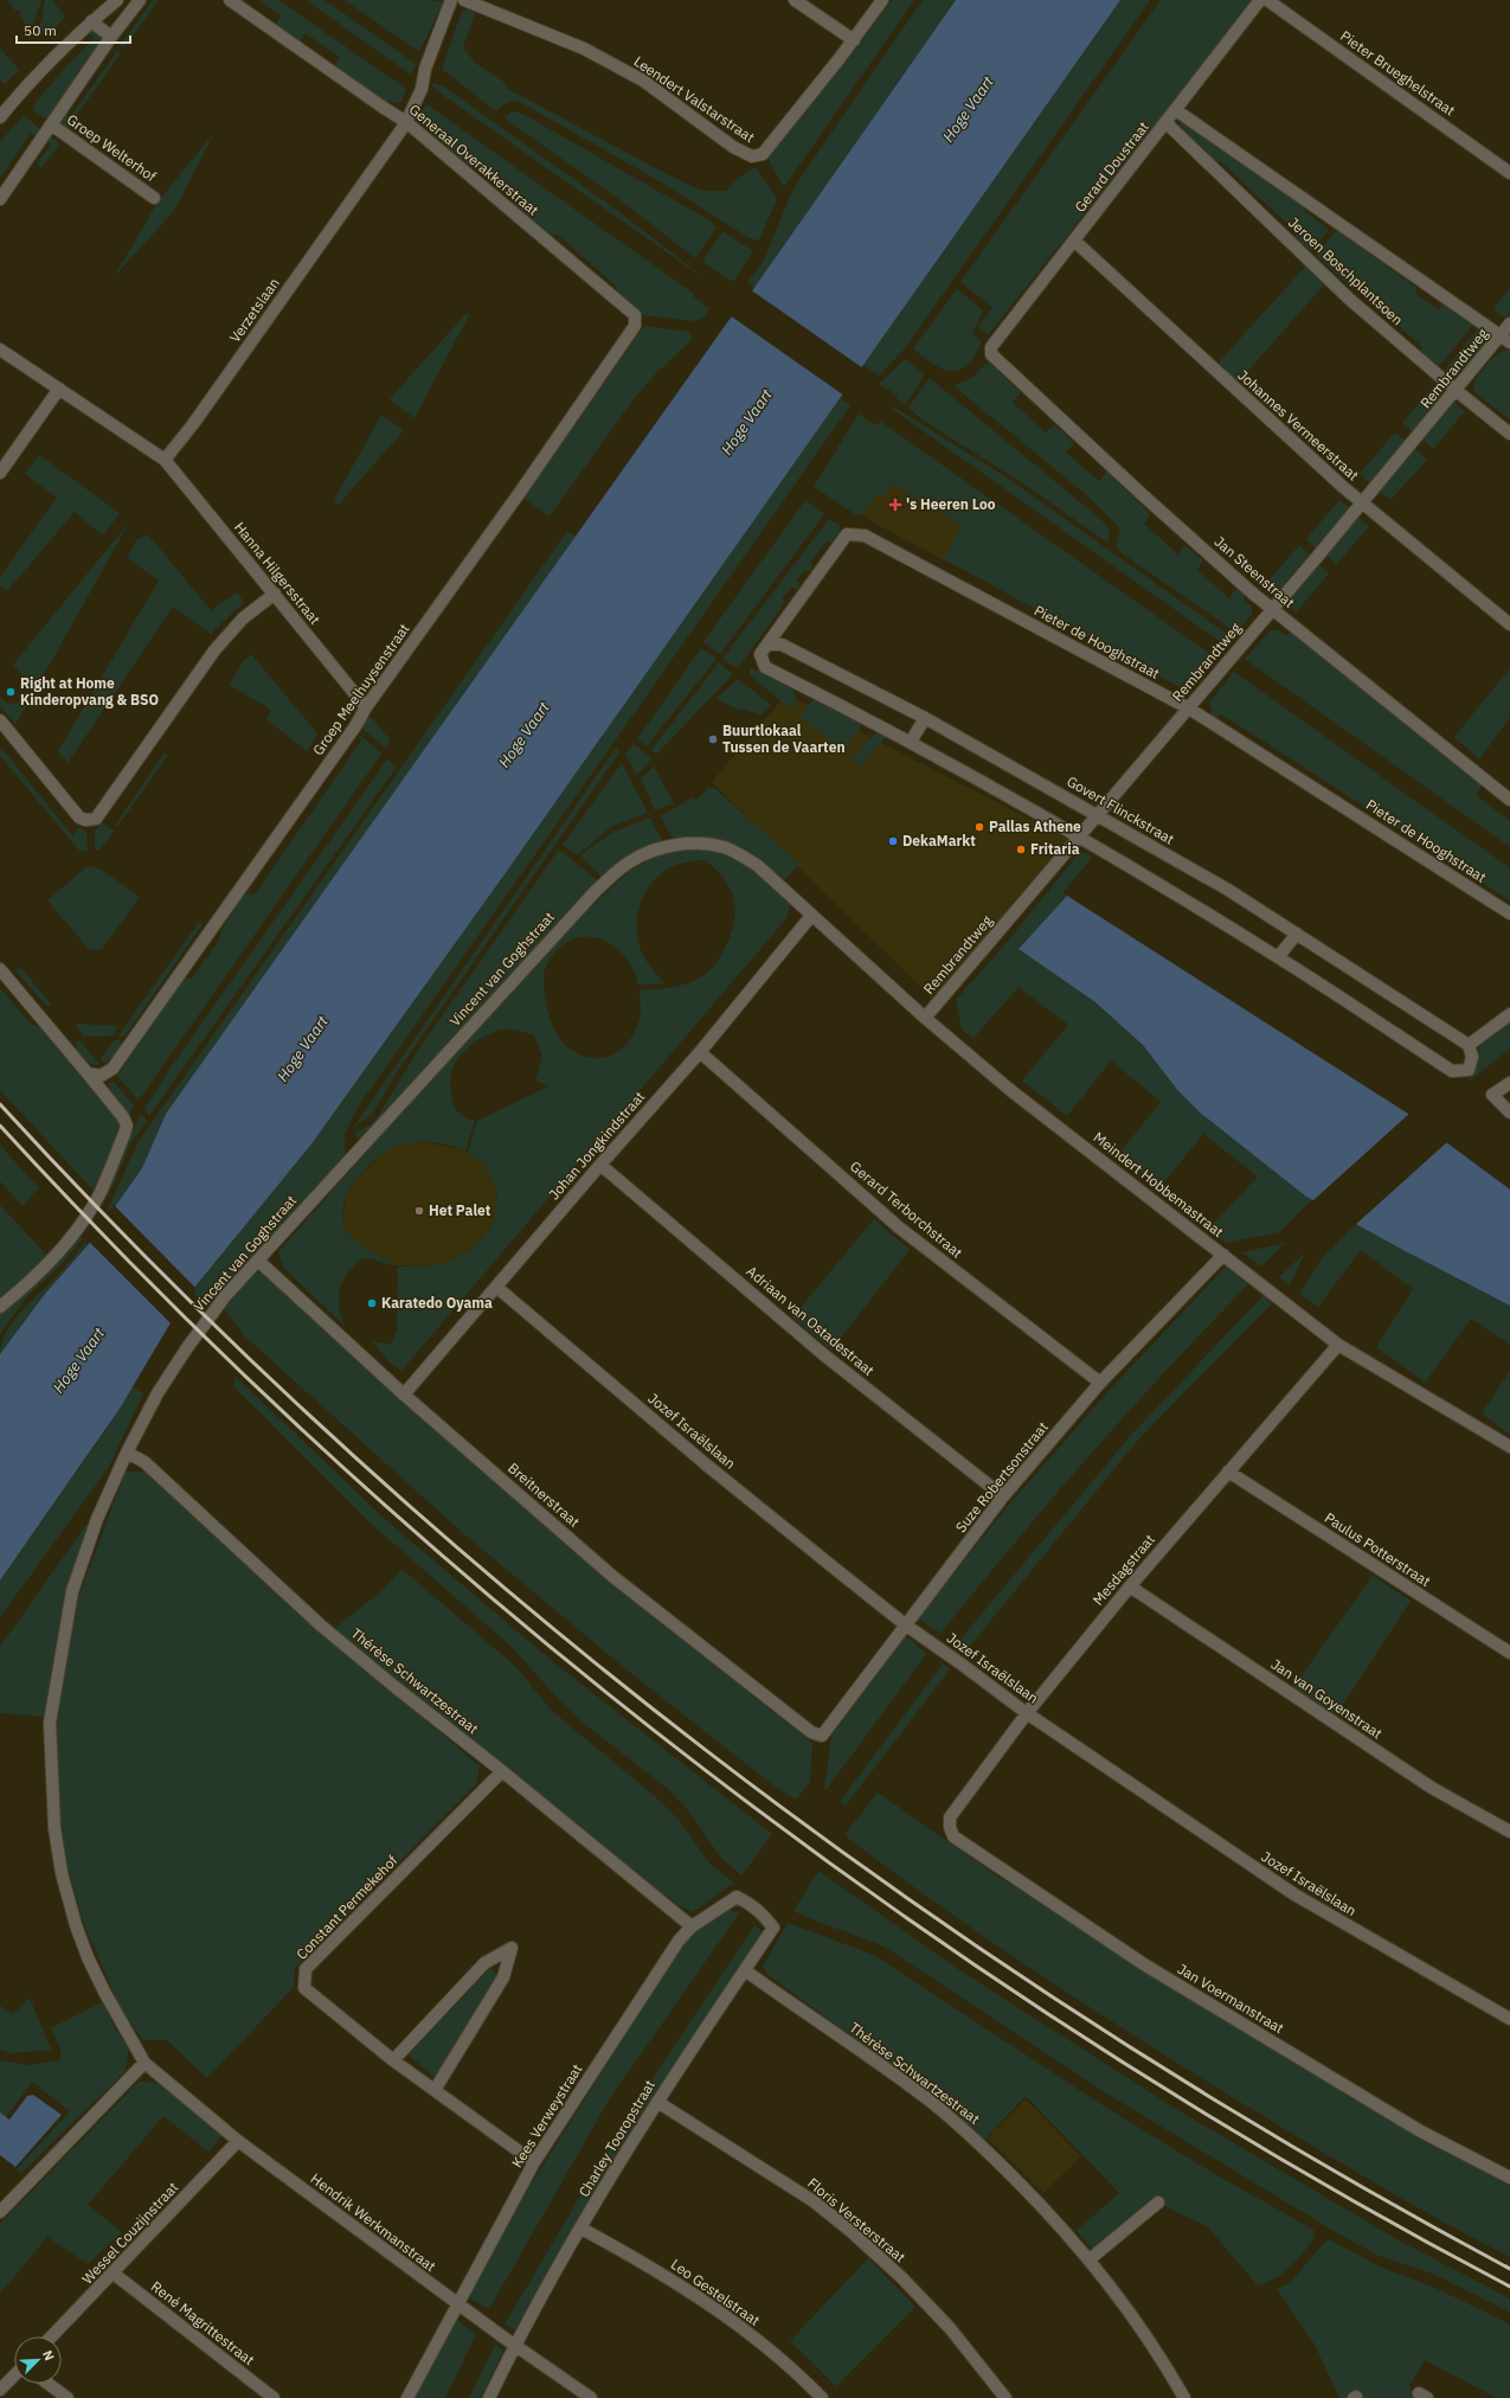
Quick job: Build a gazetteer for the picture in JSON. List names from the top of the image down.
{
  "streets": {
    "street": [
      "Pieter Brueghelstraat",
      "Leendert Valstarstraat",
      "Groep Welterhof",
      "Generaal Overakkerstraat",
      "Gerard Doustraat",
      "Jeroen Boschplantsoen",
      "Verzetslaan",
      "Rembrandtweg",
      "Johannes Vermeerstraat",
      "Jan Steenstraat",
      "Hanna Hilgersstraat",
      "Pieter de Hooghstraat",
      "Groep Meelhuysenstraat",
      "Govert Flinckstraat",
      "Vincent van Goghstraat",
      "Johan Jongkindstraat",
      "Meindert Hobbemastraat",
      "Gerard Terborchstraat",
      "Adriaan van Ostadestraat",
      "Jozef Israëlslaan",
      "Suze Robertsonstraat",
      "Breitnerstraat",
      "Paulus Potterstraat",
      "Mesdagstraat",
      "Thérèse Schwartzestraat",
      "Jan van Goyenstraat",
      "Constant Permekehof",
      "Jan Voermanstraat",
      "Kees Verweystraat",
      "Charley Tooropstraat",
      "Floris Versterstraat",
      "Hendrik Werkmanstraat",
      "Wessel Couzijnstraat",
      "Leo Gestelstraat",
      "René Magrittestraat"
    ]
  },
  "crossings": [
    ["Generaal Overakkerstraat", "Verzetslaan"],
    ["Generaal Overakkerstraat", "Groep Meelhuysenstraat"],
    ["Gerard Doustraat", "Jeroen Boschplantsoen"],
    ["Gerard Doustraat", "Johannes Vermeerstraat"],
    ["Gerard Doustraat", "Jan Steenstraat"],
    ["Jeroen Boschplantsoen", "Rembrandtweg"],
    ["Verzetslaan", "Hanna Hilgersstraat"],
    ["Rembrandtweg", "Johannes Vermeerstraat"],
    ["Rembrandtweg", "Jan Steenstraat"],
    ["Rembrandtweg", "Pieter de Hooghstraat"],
    ["Rembrandtweg", "Govert Flinckstraat"],
    ["Rembrandtweg", "Meindert Hobbemastraat"],
    ["Hanna Hilgersstraat", "Groep Meelhuysenstraat"],
    ["Pieter de Hooghstraat", "Govert Flinckstraat"],
    ["Vincent van Goghstraat", "Johan Jongkindstraat"],
    ["Vincent van Goghstraat", "Meindert Hobbemastraat"],
    ["Vincent van Goghstraat", "Breitnerstraat"],
    ["Vincent van Goghstraat", "Thérèse Schwartzestraat"],
    ["Vincent van Goghstraat", "Hendrik Werkmanstraat"],
    ["Johan Jongkindstraat", "Meindert Hobbemastraat"],
    ["Johan Jongkindstraat", "Gerard Terborchstraat"],
    ["Johan Jongkindstraat", "Adriaan van Ostadestraat"],
    ["Johan Jongkindstraat", "Jozef Israëlslaan"],
    ["Johan Jongkindstraat", "Breitnerstraat"],
    ["Meindert Hobbemastraat", "Suze Robertsonstraat"],
    ["Meindert Hobbemastraat", "Mesdagstraat"],
    ["Gerard Terborchstraat", "Suze Robertsonstraat"],
    ["Adriaan van Ostadestraat", "Suze Robertsonstraat"],
    ["Jozef Israëlslaan", "Suze Robertsonstraat"],
    ["Jozef Israëlslaan", "Mesdagstraat"],
    ["Suze Robertsonstraat", "Breitnerstraat"],
    ["Paulus Potterstraat", "Mesdagstraat"],
    ["Mesdagstraat", "Jan van Goyenstraat"],
    ["Mesdagstraat", "Jan Voermanstraat"],
    ["Thérèse Schwartzestraat", "Constant Permekehof"],
    ["Thérèse Schwartzestraat", "Kees Verweystraat"],
    ["Thérèse Schwartzestraat", "Charley Tooropstraat"],
    ["Constant Permekehof", "Kees Verweystraat"],
    ["Kees Verweystraat", "Charley Tooropstraat"],
    ["Kees Verweystraat", "Hendrik Werkmanstraat"],
    ["Charley Tooropstraat", "Floris Versterstraat"],
    ["Charley Tooropstraat", "Hendrik Werkmanstraat"],
    ["Charley Tooropstraat", "Leo Gestelstraat"],
    ["Hendrik Werkmanstraat", "Wessel Couzijnstraat"],
    ["Wessel Couzijnstraat", "René Magrittestraat"]
  ],
  "water": ["Hoge Vaart"],
  "places": {
    "health": ["'s Heeren Loo"],
    "other": [
      "Right at Home Kinderopvang & BSO",
      "Buurtlokaal Tussen de Vaarten",
      "Pallas Athene",
      "DekaMarkt",
      "Fritaria",
      "Het Palet",
      "Karatedo Oyama"
    ]
  },
  "scale_bar": "50 m",
  "north": "top right"
}
